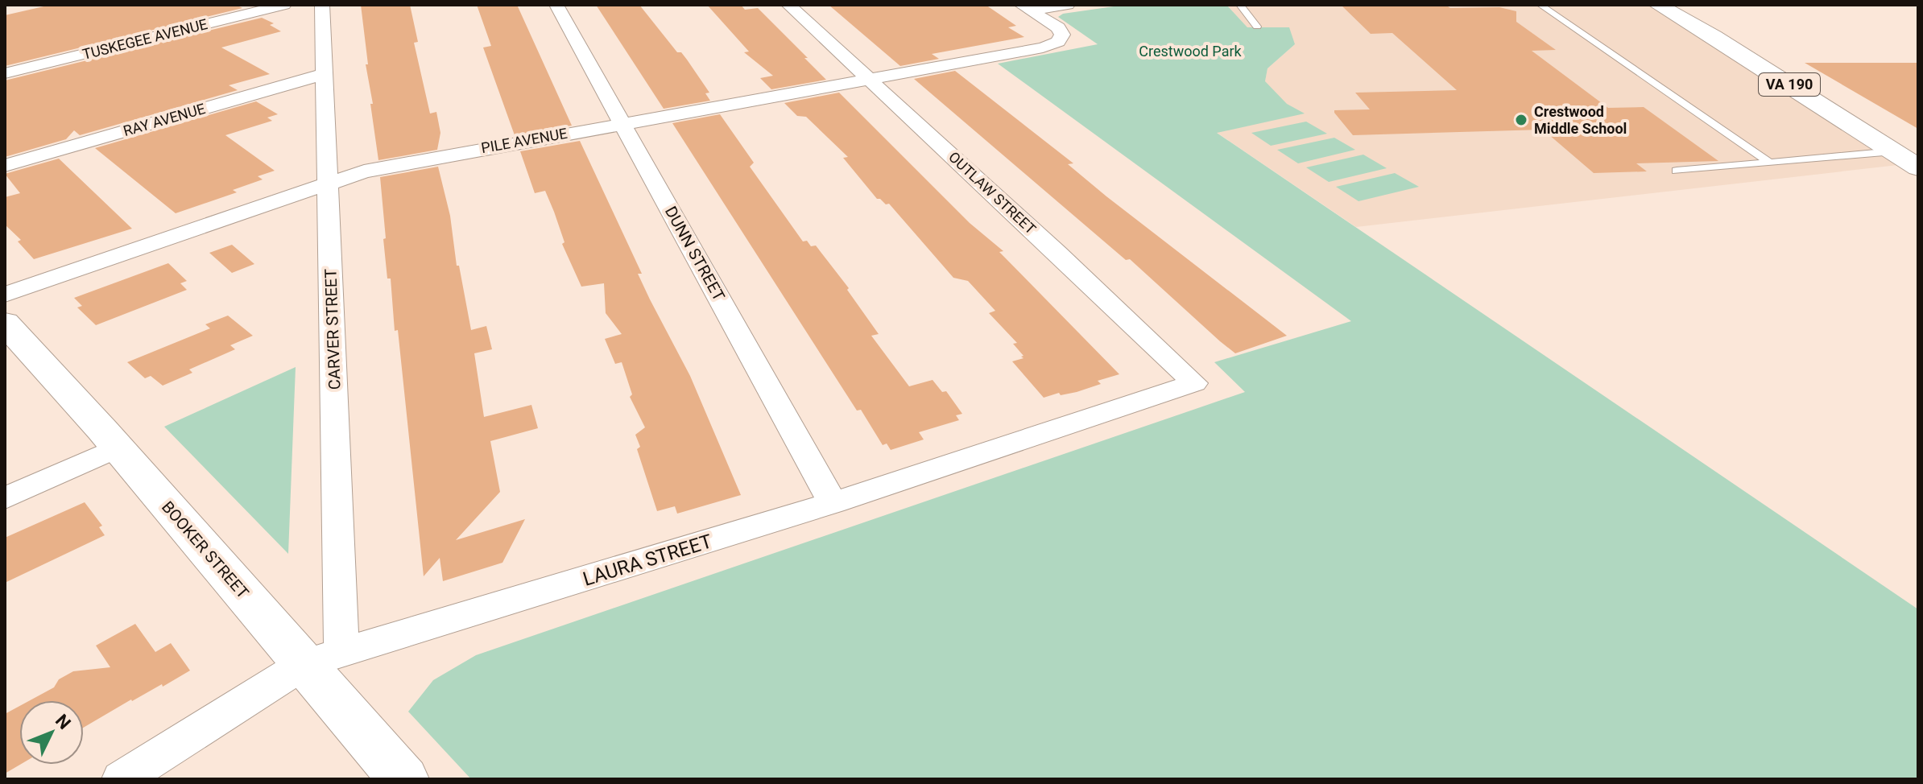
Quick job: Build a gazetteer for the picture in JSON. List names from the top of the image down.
{
  "streets": {
    "street": [
      "TUSKEGEE AVENUE",
      "VA 190",
      "RAY AVENUE",
      "PILE AVENUE",
      "OUTLAW STREET",
      "DUNN STREET",
      "CARVER STREET",
      "BOOKER STREET",
      "LAURA STREET"
    ]
  },
  "crossings": [
    ["RAY AVENUE", "CARVER STREET"],
    ["PILE AVENUE", "OUTLAW STREET"],
    ["PILE AVENUE", "DUNN STREET"],
    ["PILE AVENUE", "CARVER STREET"],
    ["OUTLAW STREET", "LAURA STREET"],
    ["DUNN STREET", "LAURA STREET"],
    ["CARVER STREET", "BOOKER STREET"],
    ["CARVER STREET", "LAURA STREET"],
    ["BOOKER STREET", "LAURA STREET"]
  ],
  "parks": ["Crestwood Park"],
  "places": ["Crestwood Middle School"],
  "north": "top right"
}
